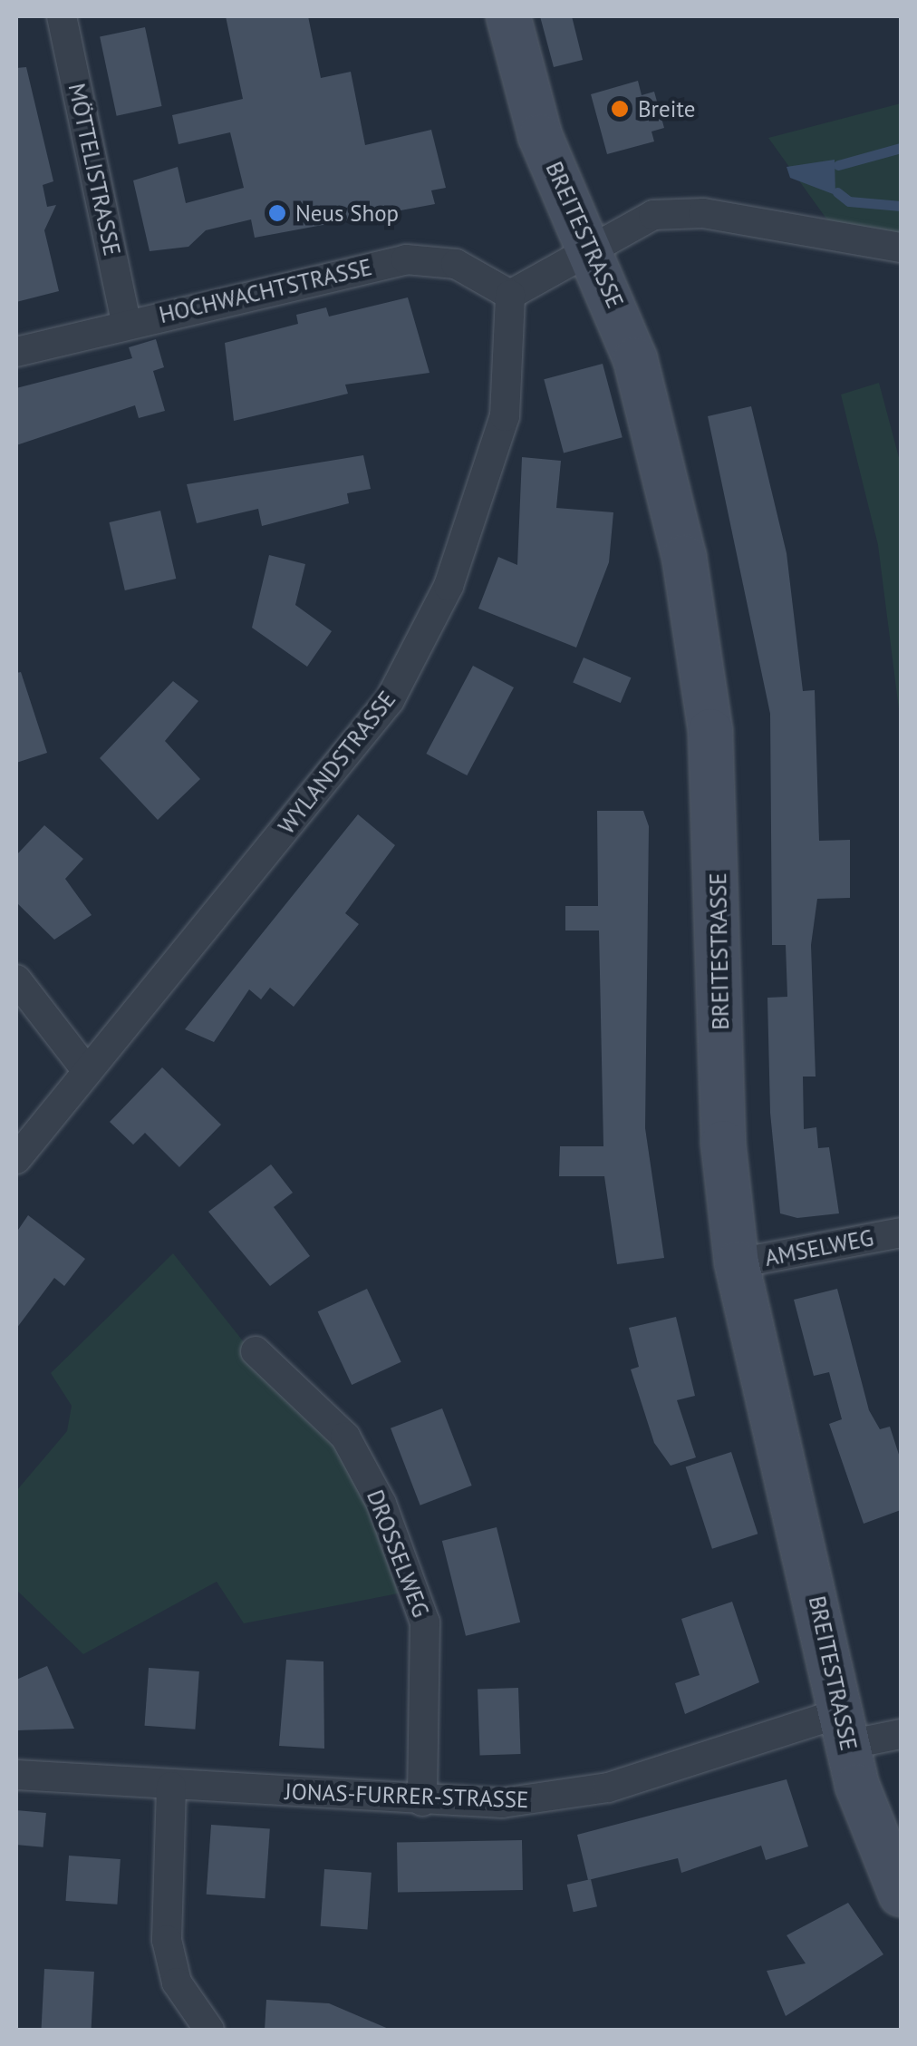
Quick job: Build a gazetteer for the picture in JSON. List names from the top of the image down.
{
  "streets": {
    "main road": ["BREITESTRASSE"],
    "street": [
      "MÖTTELISTRASSE",
      "HOCHWACHTSTRASSE",
      "WYLANDSTRASSE",
      "AMSELWEG",
      "DROSSELWEG",
      "JONAS-FURRER-STRASSE"
    ]
  },
  "crossings": [
    ["MÖTTELISTRASSE", "HOCHWACHTSTRASSE"],
    ["BREITESTRASSE", "AMSELWEG"],
    ["BREITESTRASSE", "JONAS-FURRER-STRASSE"],
    ["HOCHWACHTSTRASSE", "WYLANDSTRASSE"],
    ["DROSSELWEG", "JONAS-FURRER-STRASSE"]
  ],
  "places": ["Breite", "Neus Shop"]
}
